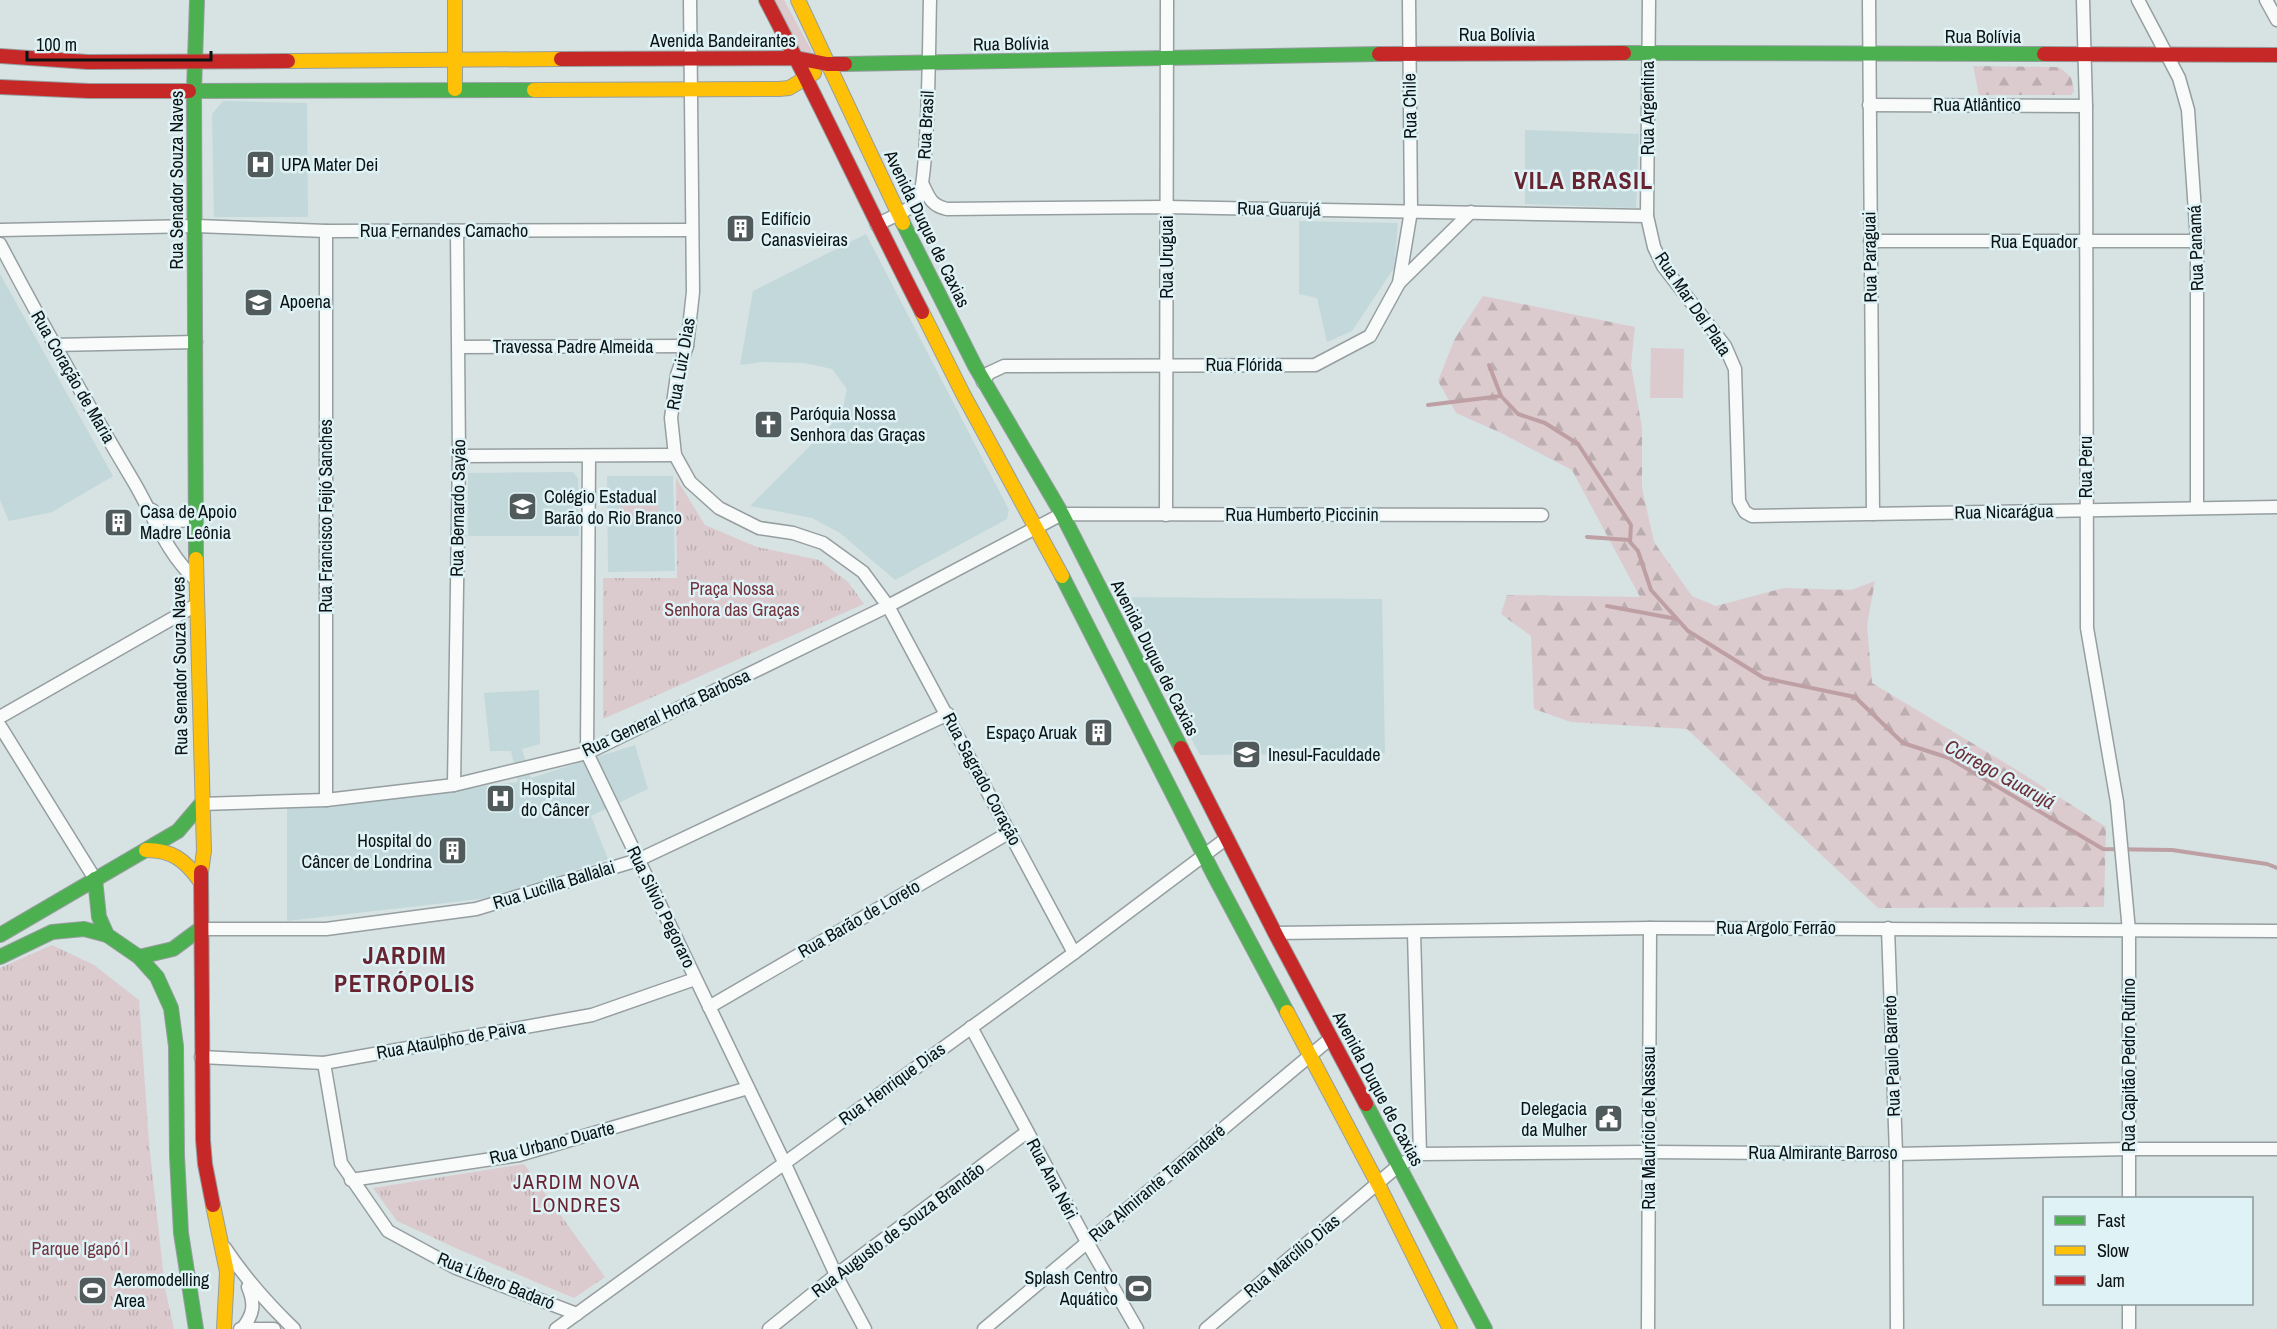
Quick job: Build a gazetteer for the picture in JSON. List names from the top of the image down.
{
  "streets": {
    "main road": [
      "Rua Bolívia",
      "Avenida Bandeirantes",
      "Rua Senador Souza Naves",
      "Avenida Duque de Caxias"
    ],
    "street": [
      "Rua Atlântico",
      "Rua Chile",
      "Rua Argentina",
      "Rua Brasil",
      "Rua Guarujá",
      "Rua Fernandes Camacho",
      "Rua Equador",
      "Rua Panamá",
      "Rua Uruguai",
      "Rua Paraguai",
      "Rua Mar Del Plata",
      "Travessa Padre Almeida",
      "Rua Luiz Dias",
      "Rua Flórida",
      "Rua Coração de Maria",
      "Rua Peru",
      "Rua Bernardo Sayão",
      "Rua Nicarágua",
      "Rua Humberto Piccinin",
      "Rua Francisco Feijó Sanches",
      "Rua General Horta Barbosa",
      "Rua Sagrado Coração",
      "Rua Lucilla Ballalai",
      "Rua Silvio Pegoraro",
      "Rua Barão de Loreto",
      "Rua Argolo Ferrão",
      "Rua Ataulpho de Paiva",
      "Rua Paulo Barreto",
      "Rua Capitão Pedro Rufino",
      "Rua Henrique Dias",
      "Rua Maurício de Nassau",
      "Rua Urbano Duarte",
      "Rua Almirante Barroso",
      "Rua Ana Néri",
      "Rua Almirante Tamandaré",
      "Rua Augusto de Souza Brandão",
      "Rua Marcílio Dias",
      "Rua Líbero Badaró"
    ]
  },
  "crossings": [
    ["Rua Bolívia", "Avenida Bandeirantes"],
    ["Rua Bolívia", "Rua Chile"],
    ["Rua Bolívia", "Rua Argentina"],
    ["Rua Bolívia", "Rua Brasil"],
    ["Rua Bolívia", "Avenida Duque de Caxias"],
    ["Rua Bolívia", "Rua Panamá"],
    ["Rua Bolívia", "Rua Uruguai"],
    ["Rua Bolívia", "Rua Paraguai"],
    ["Rua Bolívia", "Rua Peru"],
    ["Avenida Bandeirantes", "Rua Senador Souza Naves"],
    ["Avenida Bandeirantes", "Avenida Duque de Caxias"],
    ["Avenida Bandeirantes", "Rua Luiz Dias"],
    ["Rua Atlântico", "Rua Paraguai"],
    ["Rua Atlântico", "Rua Peru"],
    ["Rua Chile", "Rua Guarujá"],
    ["Rua Chile", "Rua Flórida"],
    ["Rua Argentina", "Rua Guarujá"],
    ["Rua Argentina", "Rua Mar Del Plata"],
    ["Rua Brasil", "Rua Guarujá"],
    ["Rua Brasil", "Avenida Duque de Caxias"],
    ["Rua Senador Souza Naves", "Rua Fernandes Camacho"],
    ["Rua Senador Souza Naves", "Rua Coração de Maria"],
    ["Rua Senador Souza Naves", "Rua General Horta Barbosa"],
    ["Rua Senador Souza Naves", "Rua Lucilla Ballalai"],
    ["Rua Senador Souza Naves", "Rua Ataulpho de Paiva"],
    ["Rua Guarujá", "Rua Uruguai"],
    ["Rua Guarujá", "Rua Mar Del Plata"],
    ["Rua Guarujá", "Rua Flórida"],
    ["Avenida Duque de Caxias", "Rua Flórida"],
    ["Avenida Duque de Caxias", "Rua Humberto Piccinin"],
    ["Avenida Duque de Caxias", "Rua General Horta Barbosa"],
    ["Avenida Duque de Caxias", "Rua Argolo Ferrão"],
    ["Avenida Duque de Caxias", "Rua Henrique Dias"],
    ["Avenida Duque de Caxias", "Rua Almirante Barroso"],
    ["Avenida Duque de Caxias", "Rua Almirante Tamandaré"],
    ["Avenida Duque de Caxias", "Rua Marcílio Dias"],
    ["Rua Fernandes Camacho", "Rua Luiz Dias"],
    ["Rua Fernandes Camacho", "Rua Bernardo Sayão"],
    ["Rua Fernandes Camacho", "Rua Francisco Feijó Sanches"],
    ["Rua Equador", "Rua Panamá"],
    ["Rua Equador", "Rua Paraguai"],
    ["Rua Equador", "Rua Peru"],
    ["Rua Panamá", "Rua Nicarágua"],
    ["Rua Uruguai", "Rua Flórida"],
    ["Rua Uruguai", "Rua Humberto Piccinin"],
    ["Rua Paraguai", "Rua Nicarágua"],
    ["Rua Mar Del Plata", "Rua Nicarágua"],
    ["Travessa Padre Almeida", "Rua Luiz Dias"],
    ["Travessa Padre Almeida", "Rua Bernardo Sayão"],
    ["Rua Luiz Dias", "Rua General Horta Barbosa"],
    ["Rua Luiz Dias", "Rua Sagrado Coração"],
    ["Rua Peru", "Rua Nicarágua"],
    ["Rua Peru", "Rua Argolo Ferrão"],
    ["Rua Peru", "Rua Capitão Pedro Rufino"],
    ["Rua Bernardo Sayão", "Rua General Horta Barbosa"],
    ["Rua Humberto Piccinin", "Rua General Horta Barbosa"],
    ["Rua Francisco Feijó Sanches", "Rua General Horta Barbosa"],
    ["Rua General Horta Barbosa", "Rua Sagrado Coração"],
    ["Rua General Horta Barbosa", "Rua Silvio Pegoraro"],
    ["Rua Sagrado Coração", "Rua Lucilla Ballalai"],
    ["Rua Sagrado Coração", "Rua Barão de Loreto"],
    ["Rua Sagrado Coração", "Rua Henrique Dias"],
    ["Rua Lucilla Ballalai", "Rua Silvio Pegoraro"],
    ["Rua Silvio Pegoraro", "Rua Barão de Loreto"],
    ["Rua Silvio Pegoraro", "Rua Ataulpho de Paiva"],
    ["Rua Silvio Pegoraro", "Rua Henrique Dias"],
    ["Rua Silvio Pegoraro", "Rua Urbano Duarte"],
    ["Rua Silvio Pegoraro", "Rua Augusto de Souza Brandão"],
    ["Rua Argolo Ferrão", "Rua Paulo Barreto"],
    ["Rua Argolo Ferrão", "Rua Capitão Pedro Rufino"],
    ["Rua Argolo Ferrão", "Rua Maurício de Nassau"],
    ["Rua Ataulpho de Paiva", "Rua Líbero Badaró"],
    ["Rua Paulo Barreto", "Rua Almirante Barroso"],
    ["Rua Capitão Pedro Rufino", "Rua Almirante Barroso"],
    ["Rua Henrique Dias", "Rua Ana Néri"],
    ["Rua Henrique Dias", "Rua Líbero Badaró"],
    ["Rua Maurício de Nassau", "Rua Almirante Barroso"],
    ["Rua Urbano Duarte", "Rua Líbero Badaró"],
    ["Rua Almirante Barroso", "Rua Marcílio Dias"],
    ["Rua Ana Néri", "Rua Almirante Tamandaré"],
    ["Rua Ana Néri", "Rua Augusto de Souza Brandão"]
  ],
  "districts": ["VILA BRASIL", "JARDIM PETRÓPOLIS", "JARDIM NOVA LONDRES"],
  "water": ["Córrego Guarujá"],
  "parks": ["Praça Nossa Senhora das Graças", "Parque Igapó I"],
  "places": {
    "hospital": ["UPA Mater Dei", "Hospital do Câncer"],
    "building": [
      "Edifício Canasvieiras",
      "Casa de Apoio Madre Leônia",
      "Espaço Aruak",
      "Hospital do Câncer de Londrina"
    ],
    "school or university": ["Apoena", "Colégio Estadual Barão do Rio Branco", "Inesul-Faculdade"],
    "church": ["Paróquia Nossa Senhora das Graças"],
    "public building": ["Delegacia da Mulher"],
    "sports": ["Splash Centro Aquático", "Aeromodelling Area"]
  },
  "legend": ["Fast", "Slow", "Jam"],
  "scale_bar": "100 m"
}
